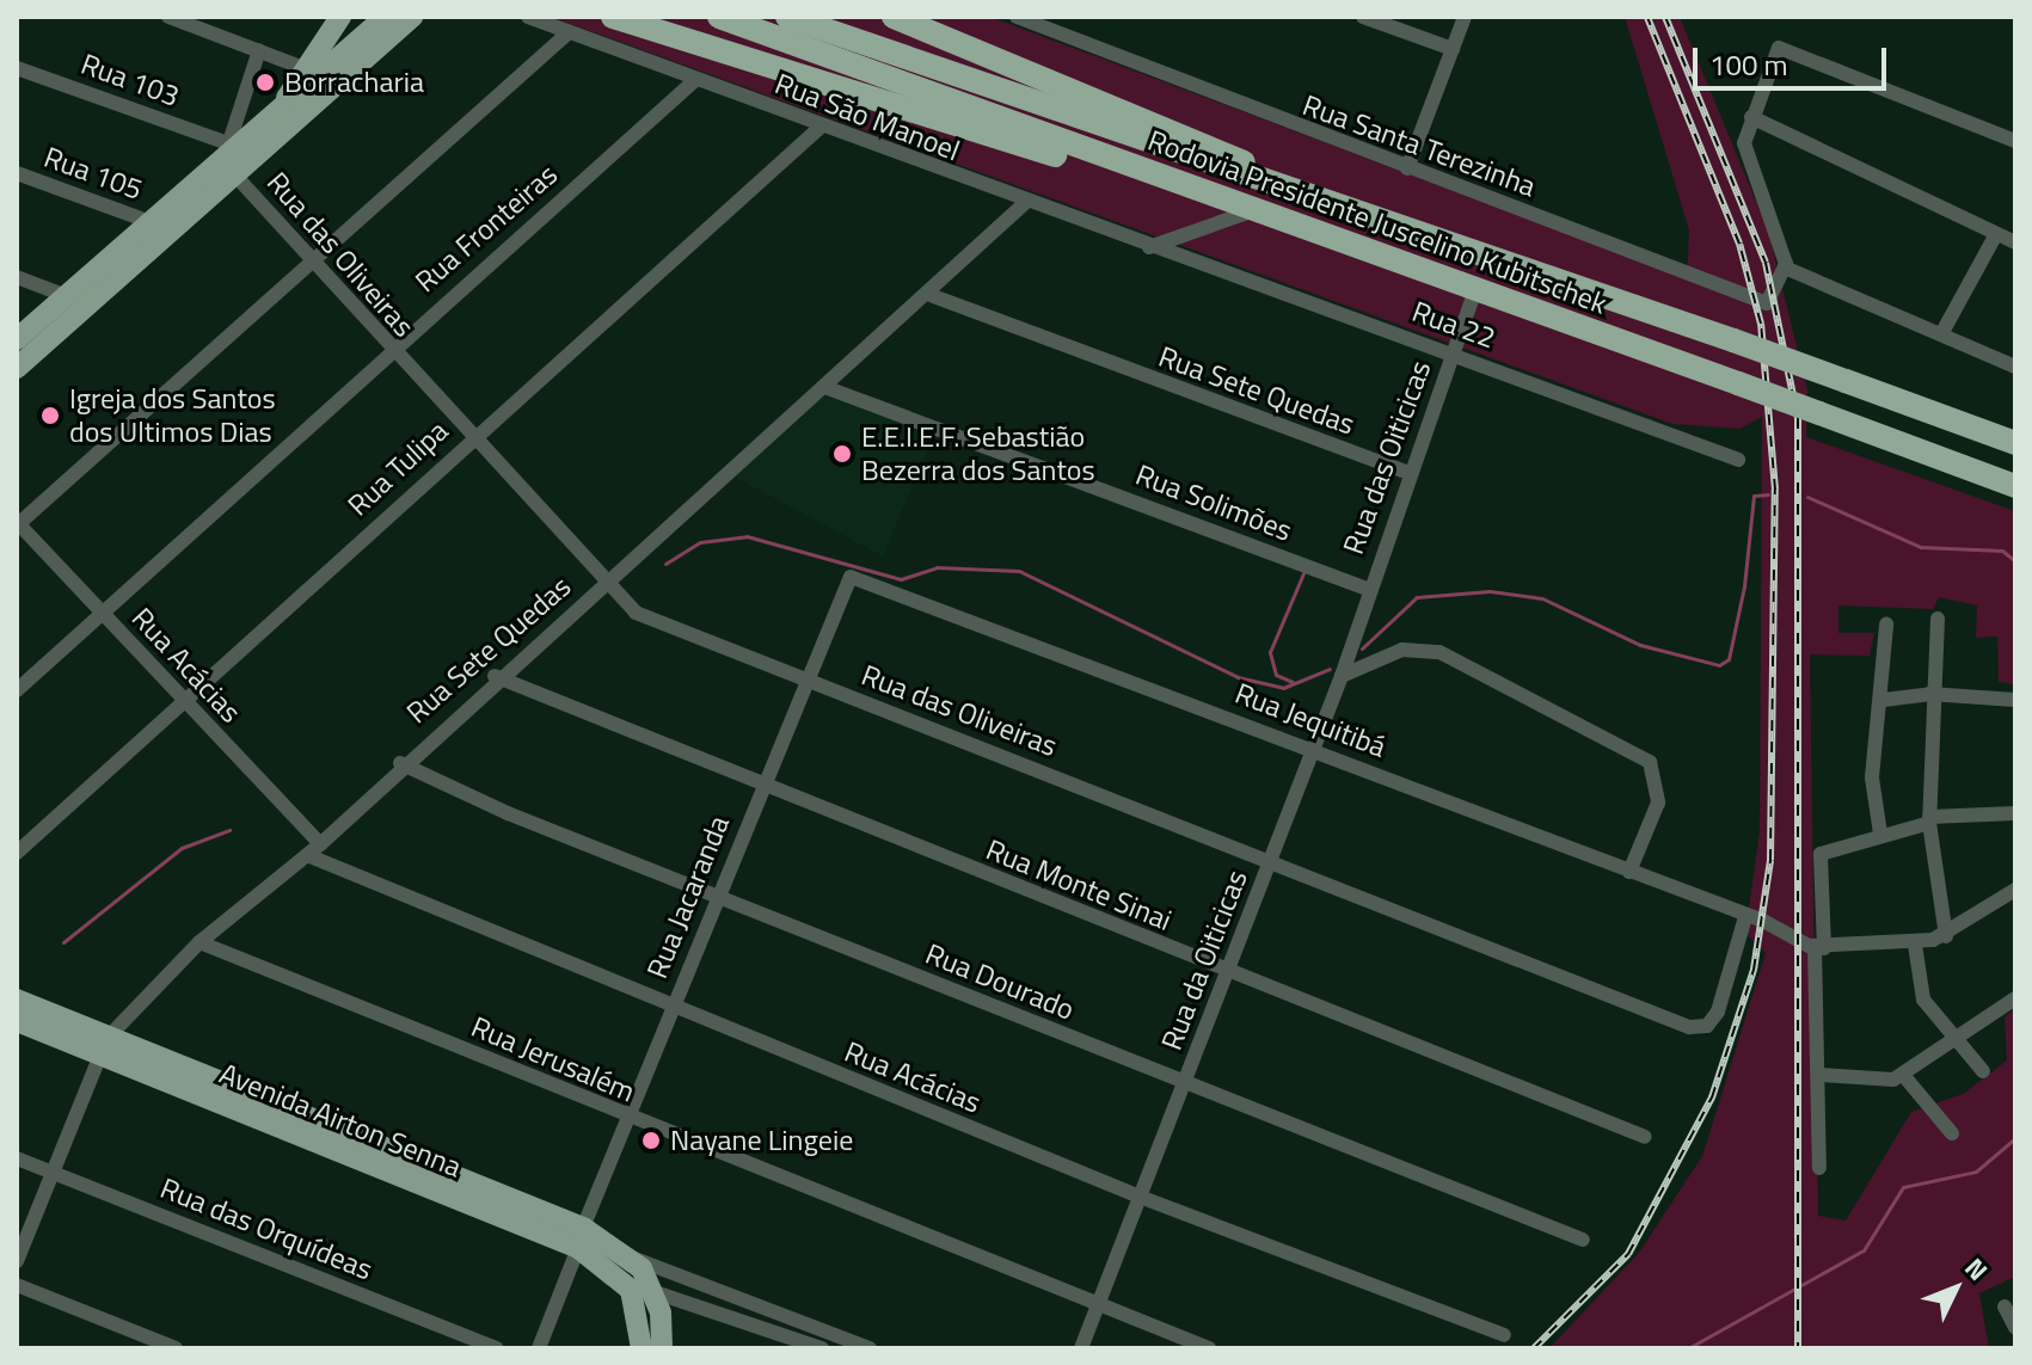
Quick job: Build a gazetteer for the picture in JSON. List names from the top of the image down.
{
  "streets": {
    "highway": ["Rodovia Presidente Juscelino Kubitschek"],
    "main road": ["Avenida Airton Senna"],
    "street": [
      "Rua 103",
      "Rua São Manoel",
      "Rua Santa Terezinha",
      "Rua 105",
      "Rua Fronteiras",
      "Rua das Oliveiras",
      "Rua 22",
      "Rua Sete Quedas",
      "Rua das Oiticicas",
      "Rua Tulipa",
      "Rua Solimões",
      "Rua Acácias",
      "Rua Jequitibá",
      "Rua Monte Sinai",
      "Rua Jacaranda",
      "Rua da Oiticicas",
      "Rua Dourado",
      "Rua Jerusalém",
      "Rua das Orquídeas"
    ]
  },
  "crossings": [
    ["Rua 103", "Rua das Oliveiras"],
    ["Rua São Manoel", "Rua Fronteiras"],
    ["Rua São Manoel", "Rua 22"],
    ["Rua São Manoel", "Rua Sete Quedas"],
    ["Rua São Manoel", "Rua Tulipa"],
    ["Rodovia Presidente Juscelino Kubitschek", "Rua das Oiticicas"],
    ["Rua Fronteiras", "Rua das Oliveiras"],
    ["Rua Fronteiras", "Rua Acácias"],
    ["Rua das Oliveiras", "Rua Sete Quedas"],
    ["Rua das Oliveiras", "Rua Tulipa"],
    ["Rua das Oliveiras", "Rua Jequitibá"],
    ["Rua das Oliveiras", "Rua Jacaranda"],
    ["Rua das Oliveiras", "Rua da Oiticicas"],
    ["Rua 22", "Rua das Oiticicas"],
    ["Rua Sete Quedas", "Rua das Oiticicas"],
    ["Rua Sete Quedas", "Rua Solimões"],
    ["Rua Sete Quedas", "Rua Acácias"],
    ["Rua Sete Quedas", "Rua Monte Sinai"],
    ["Rua Sete Quedas", "Rua Dourado"],
    ["Rua Sete Quedas", "Rua Jerusalém"],
    ["Rua Sete Quedas", "Avenida Airton Senna"],
    ["Rua das Oiticicas", "Rua Solimões"],
    ["Rua das Oiticicas", "Rua da Oiticicas"],
    ["Rua Tulipa", "Rua Acácias"],
    ["Rua Solimões", "Rua da Oiticicas"],
    ["Rua Acácias", "Rua Jacaranda"],
    ["Rua Acácias", "Rua da Oiticicas"],
    ["Rua Jequitibá", "Rua Jacaranda"],
    ["Rua Jequitibá", "Rua da Oiticicas"],
    ["Rua Monte Sinai", "Rua Jacaranda"],
    ["Rua Monte Sinai", "Rua da Oiticicas"],
    ["Rua Jacaranda", "Rua Dourado"],
    ["Rua Jacaranda", "Rua Jerusalém"],
    ["Rua Jacaranda", "Avenida Airton Senna"],
    ["Rua da Oiticicas", "Rua Dourado"],
    ["Rua da Oiticicas", "Rua Jerusalém"]
  ],
  "places": [
    "Borracharia",
    "Igreja dos Santos dos Ultimos Dias",
    "E.E.I.E.F. Sebastião Bezerra dos Santos",
    "Nayane Lingeie"
  ],
  "scale_bar": "100 m",
  "north": "top right"
}
